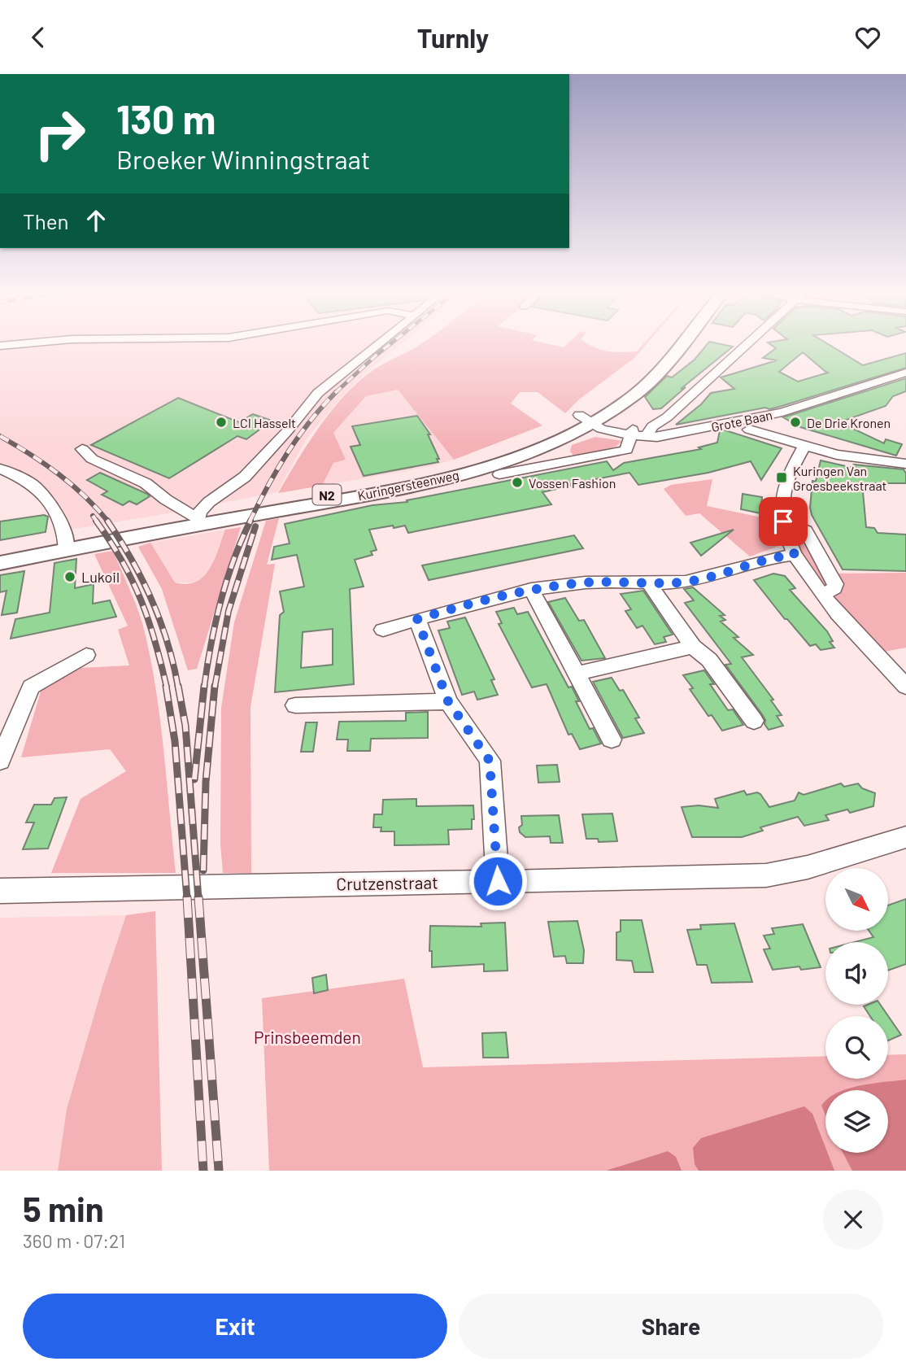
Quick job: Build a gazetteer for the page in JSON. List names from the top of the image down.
{
  "streets": {
    "main road": ["Kuringersteenweg", "N2"],
    "street": ["Grote Baan", "Crutzenstraat"]
  },
  "crossings": [
    ["Grote Baan", "Kuringersteenweg"]
  ],
  "parks": ["Prinsbeemden"],
  "places": {
    "other": [
      "LCI Hasselt",
      "De Drie Kronen",
      "Vossen Fashion",
      "Lukoil"
    ],
    "transit": ["Kuringen Van Groesbeekstraat"]
  },
  "north": "bottom right",
  "page": {
    "header": "Turnly",
    "turn": ["130 m", "Broeker Winningstraat"],
    "then": "Then",
    "heading": ["5 min", "360 m · 07:21"],
    "buttons": ["Exit", "Share"]
  }
}
